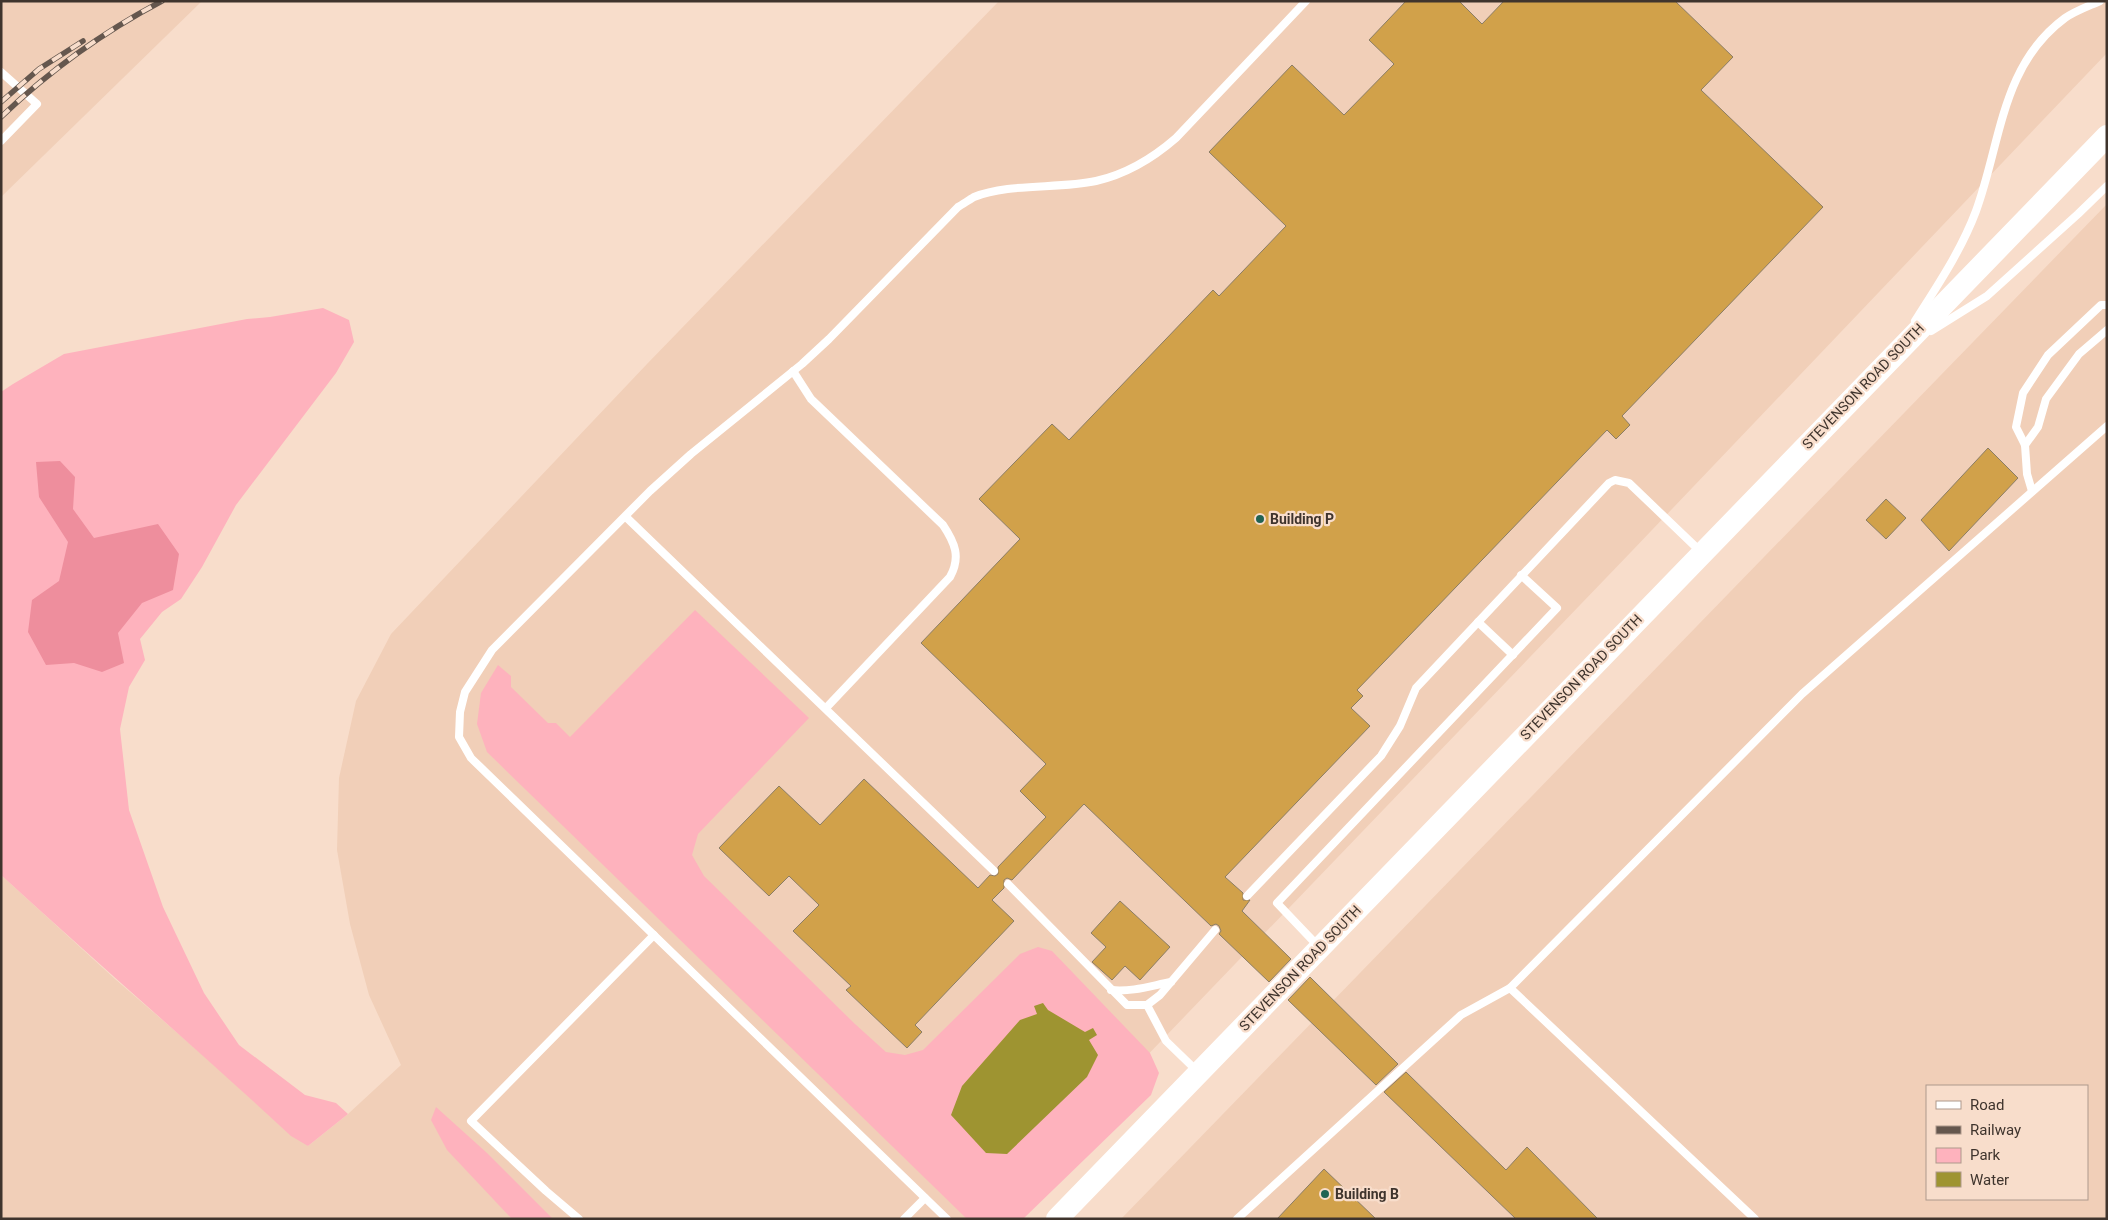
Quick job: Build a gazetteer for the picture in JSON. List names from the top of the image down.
{
  "streets": {
    "main road": ["STEVENSON ROAD SOUTH"]
  },
  "places": ["Building P", "Building B"],
  "legend": [
    "Road",
    "Railway",
    "Park",
    "Water"
  ]
}
